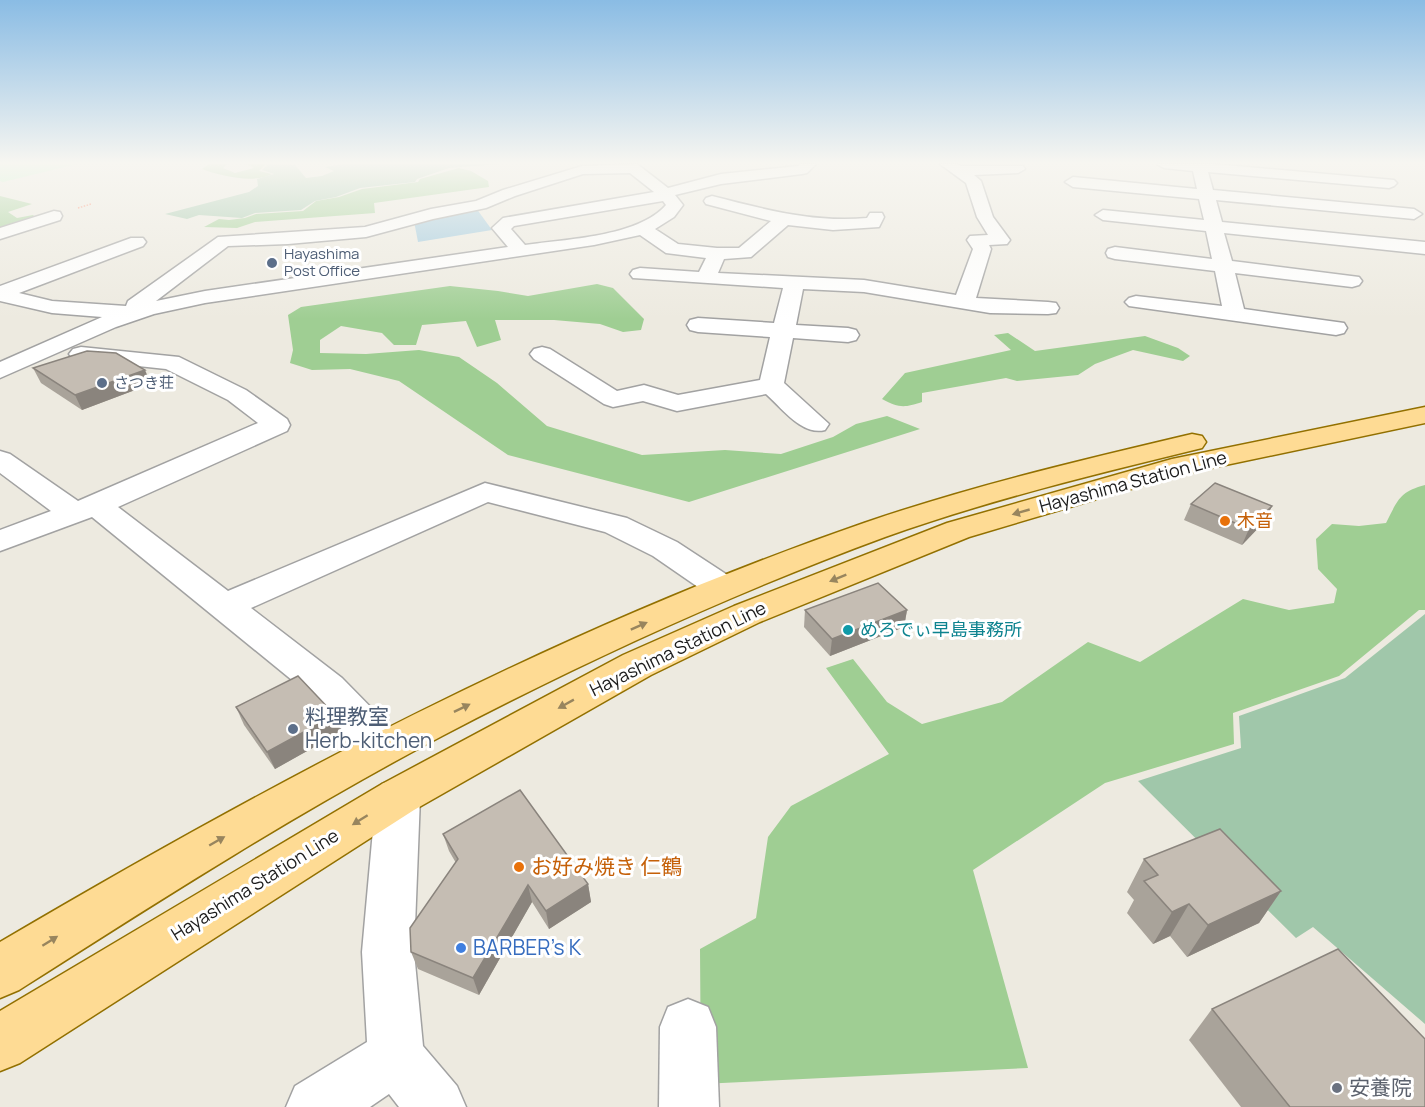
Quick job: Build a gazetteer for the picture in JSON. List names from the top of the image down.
{
  "streets": {
    "main road": ["Hayashima Station Line"]
  },
  "places": [
    "Hayashima Post Office",
    "さつき荘",
    "木音",
    "めろでぃ早島事務所",
    "料理教室 Herb-kitchen",
    "お好み焼き 仁鶴",
    "BARBER's K",
    "安養院"
  ]
}
